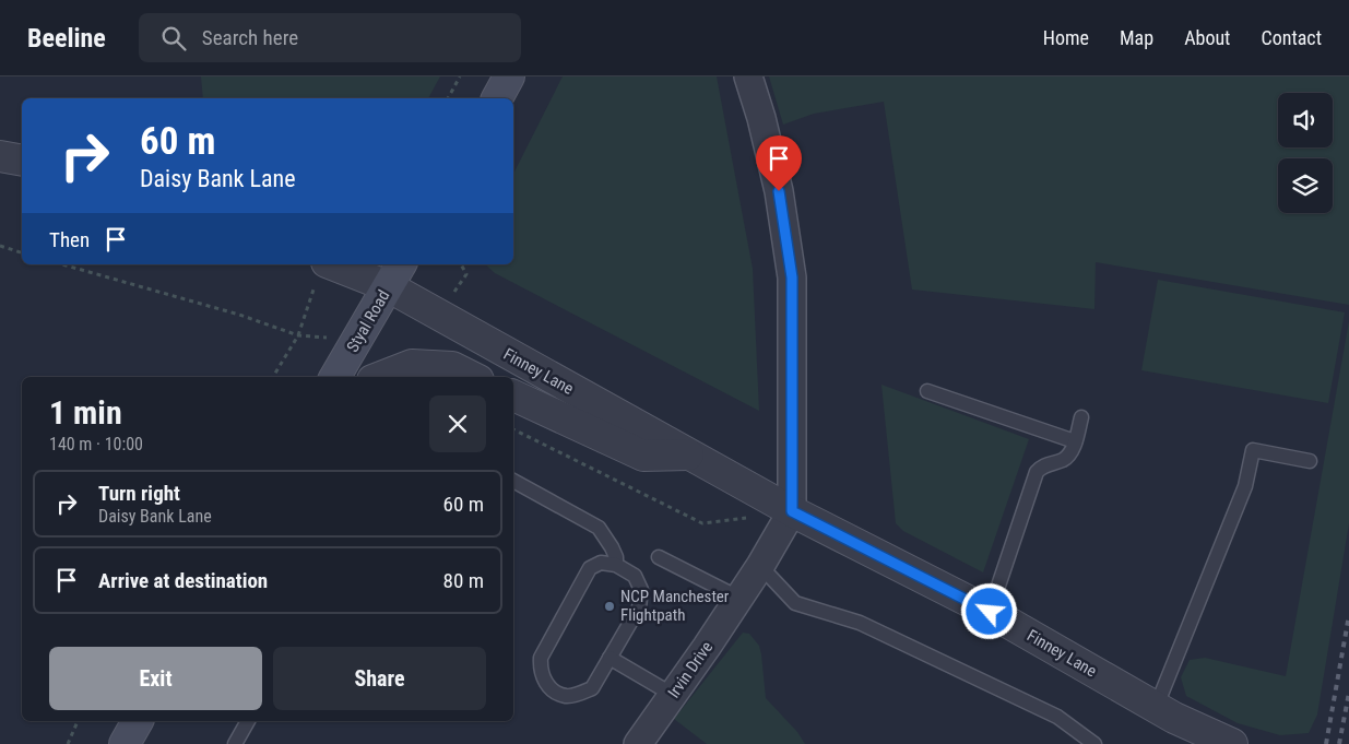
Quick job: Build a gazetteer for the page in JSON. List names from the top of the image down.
{
  "streets": {
    "main road": ["Styal Road"],
    "street": ["Finney Lane", "Irvin Drive"]
  },
  "crossings": [
    ["Styal Road", "Finney Lane"],
    ["Finney Lane", "Irvin Drive"]
  ],
  "places": ["NCP Manchester Flightpath"],
  "page": {
    "header": "Beeline",
    "search": "Search here",
    "nav": [
      "Home",
      "Map",
      "About",
      "Contact"
    ],
    "turn": ["60 m", "Daisy Bank Lane"],
    "then": "Then",
    "heading": ["1 min", "140 m · 10:00"],
    "list": [
      {
        "name": "Turn right",
        "note": "Daisy Bank Lane",
        "value": "60 m"
      },
      {
        "name": "Arrive at destination",
        "value": "80 m"
      }
    ],
    "buttons": ["Exit", "Share"]
  }
}
